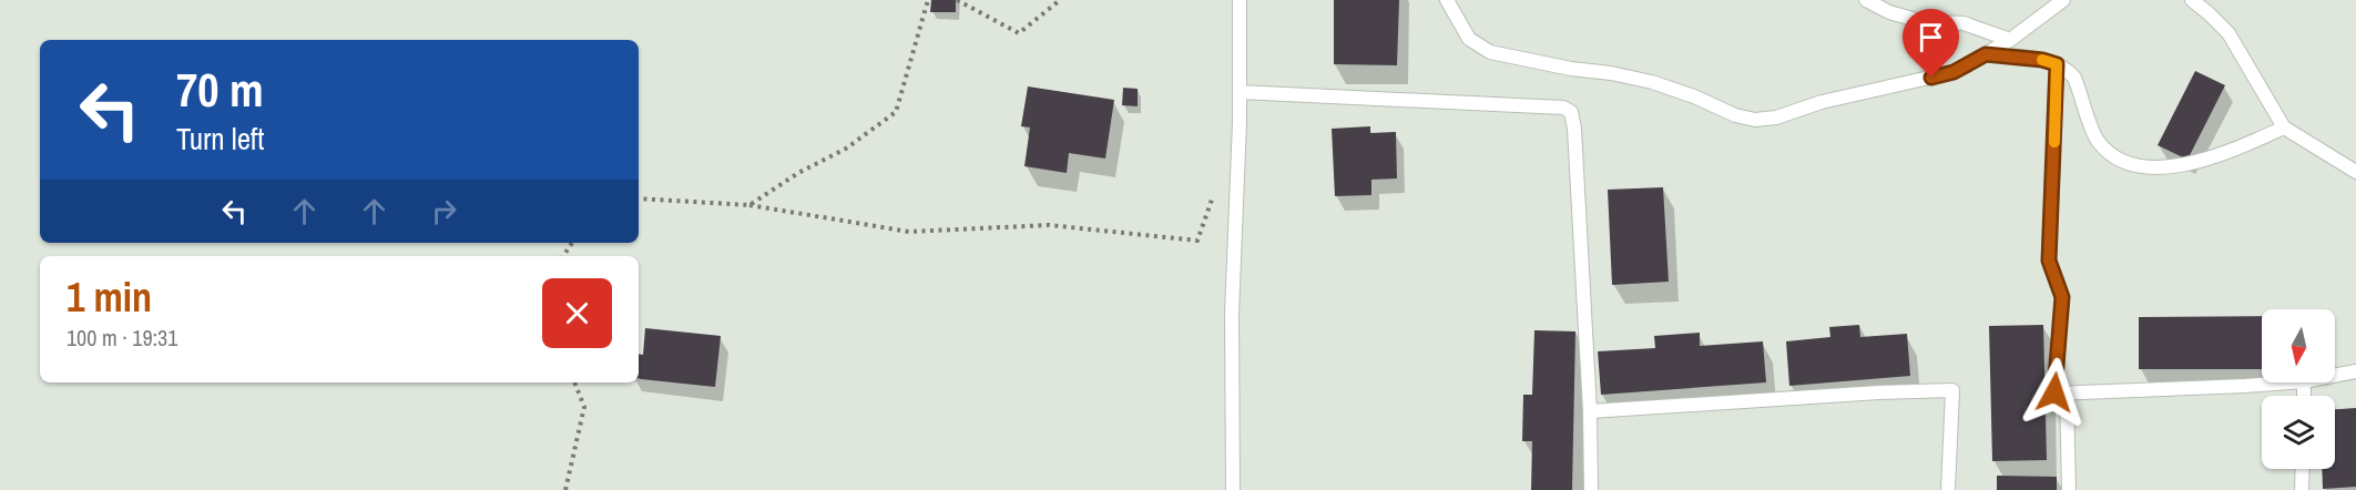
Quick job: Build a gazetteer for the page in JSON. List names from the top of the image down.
{
  "north": "bottom",
  "page": {
    "turn": ["70 m", "Turn left"],
    "heading": ["1 min", "100 m · 19:31"]
  }
}
